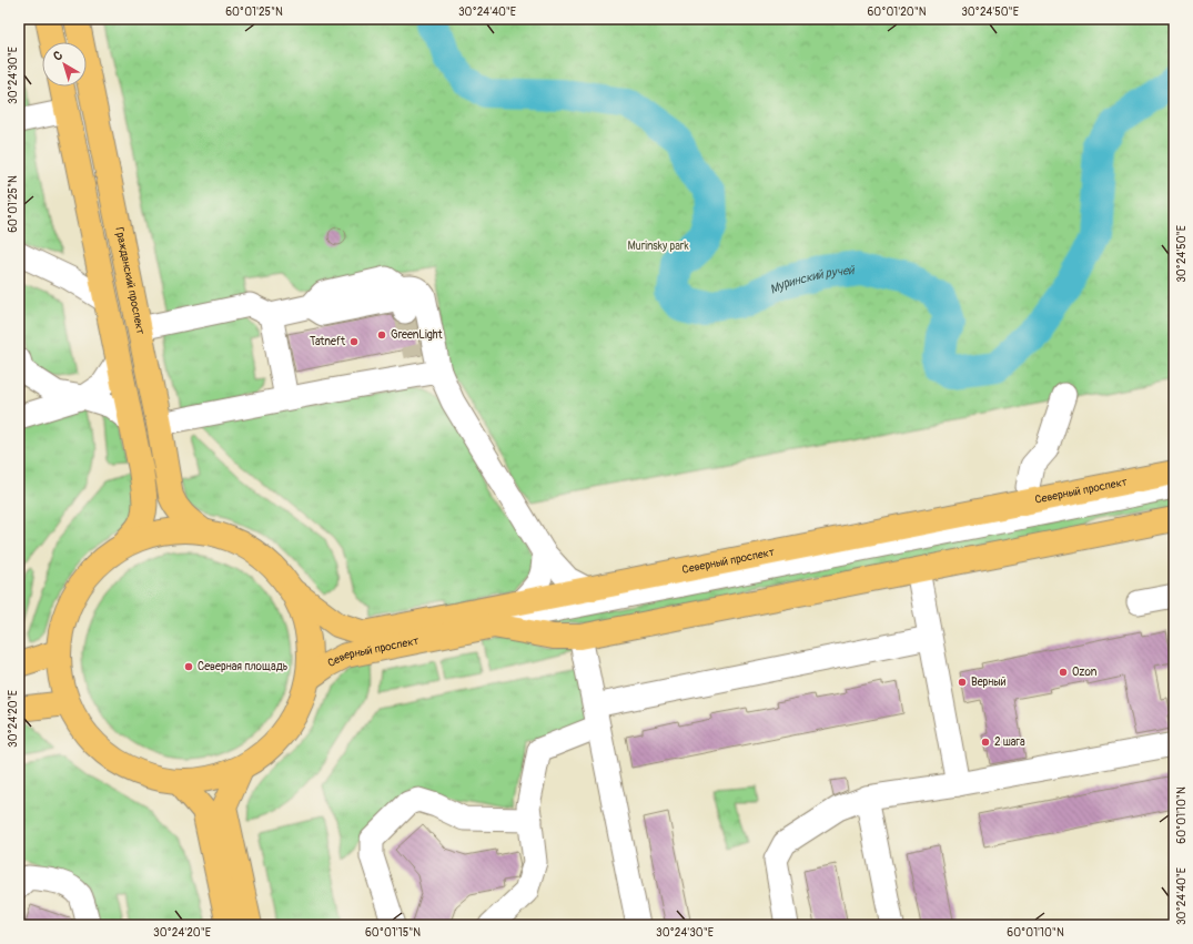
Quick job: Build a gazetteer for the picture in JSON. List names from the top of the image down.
{
  "streets": {
    "main road": ["Гражданский проспект", "Северный проспект"]
  },
  "water": ["Муринский ручей"],
  "parks": ["Murinsky park"],
  "places": [
    "GreenLight",
    "Tatneft",
    "Северная площадь",
    "Ozon",
    "Верный",
    "2 шага"
  ],
  "north": "top left",
  "coordinates": [
    "60°01'25\"N",
    "30°24'40\"E",
    "60°01'20\"N",
    "30°24'50\"E",
    "30°24'30\"E",
    "30°24'20\"E",
    "60°01'10\"N",
    "60°01'15\"N"
  ]
}
